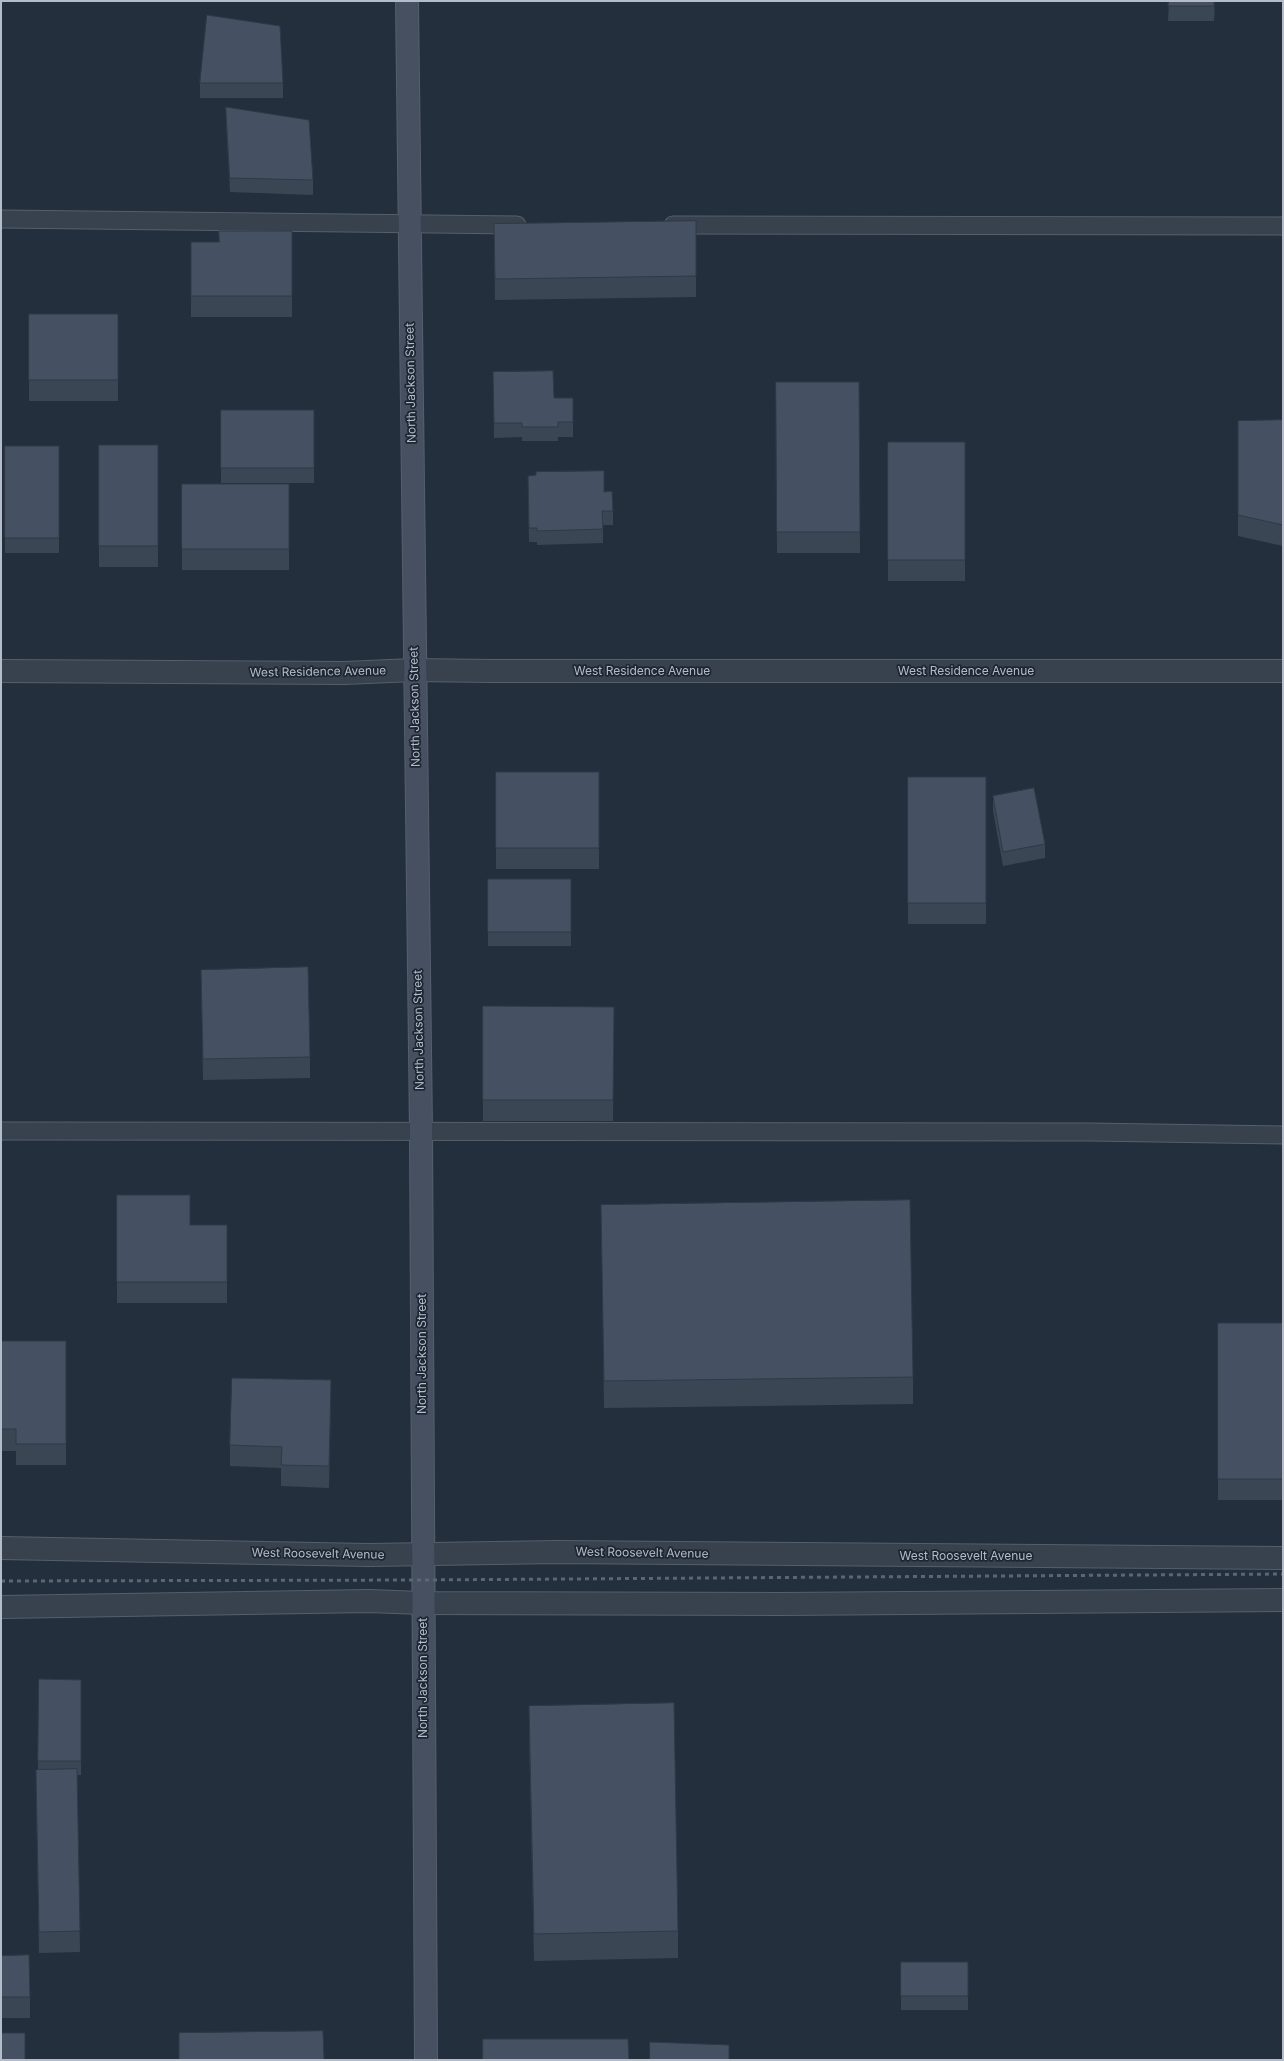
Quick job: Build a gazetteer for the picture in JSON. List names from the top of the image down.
{
  "streets": {
    "street": ["North Jackson Street", "West Residence Avenue", "West Roosevelt Avenue"]
  },
  "crossings": [
    ["North Jackson Street", "West Residence Avenue"],
    ["North Jackson Street", "West Roosevelt Avenue"]
  ]
}
